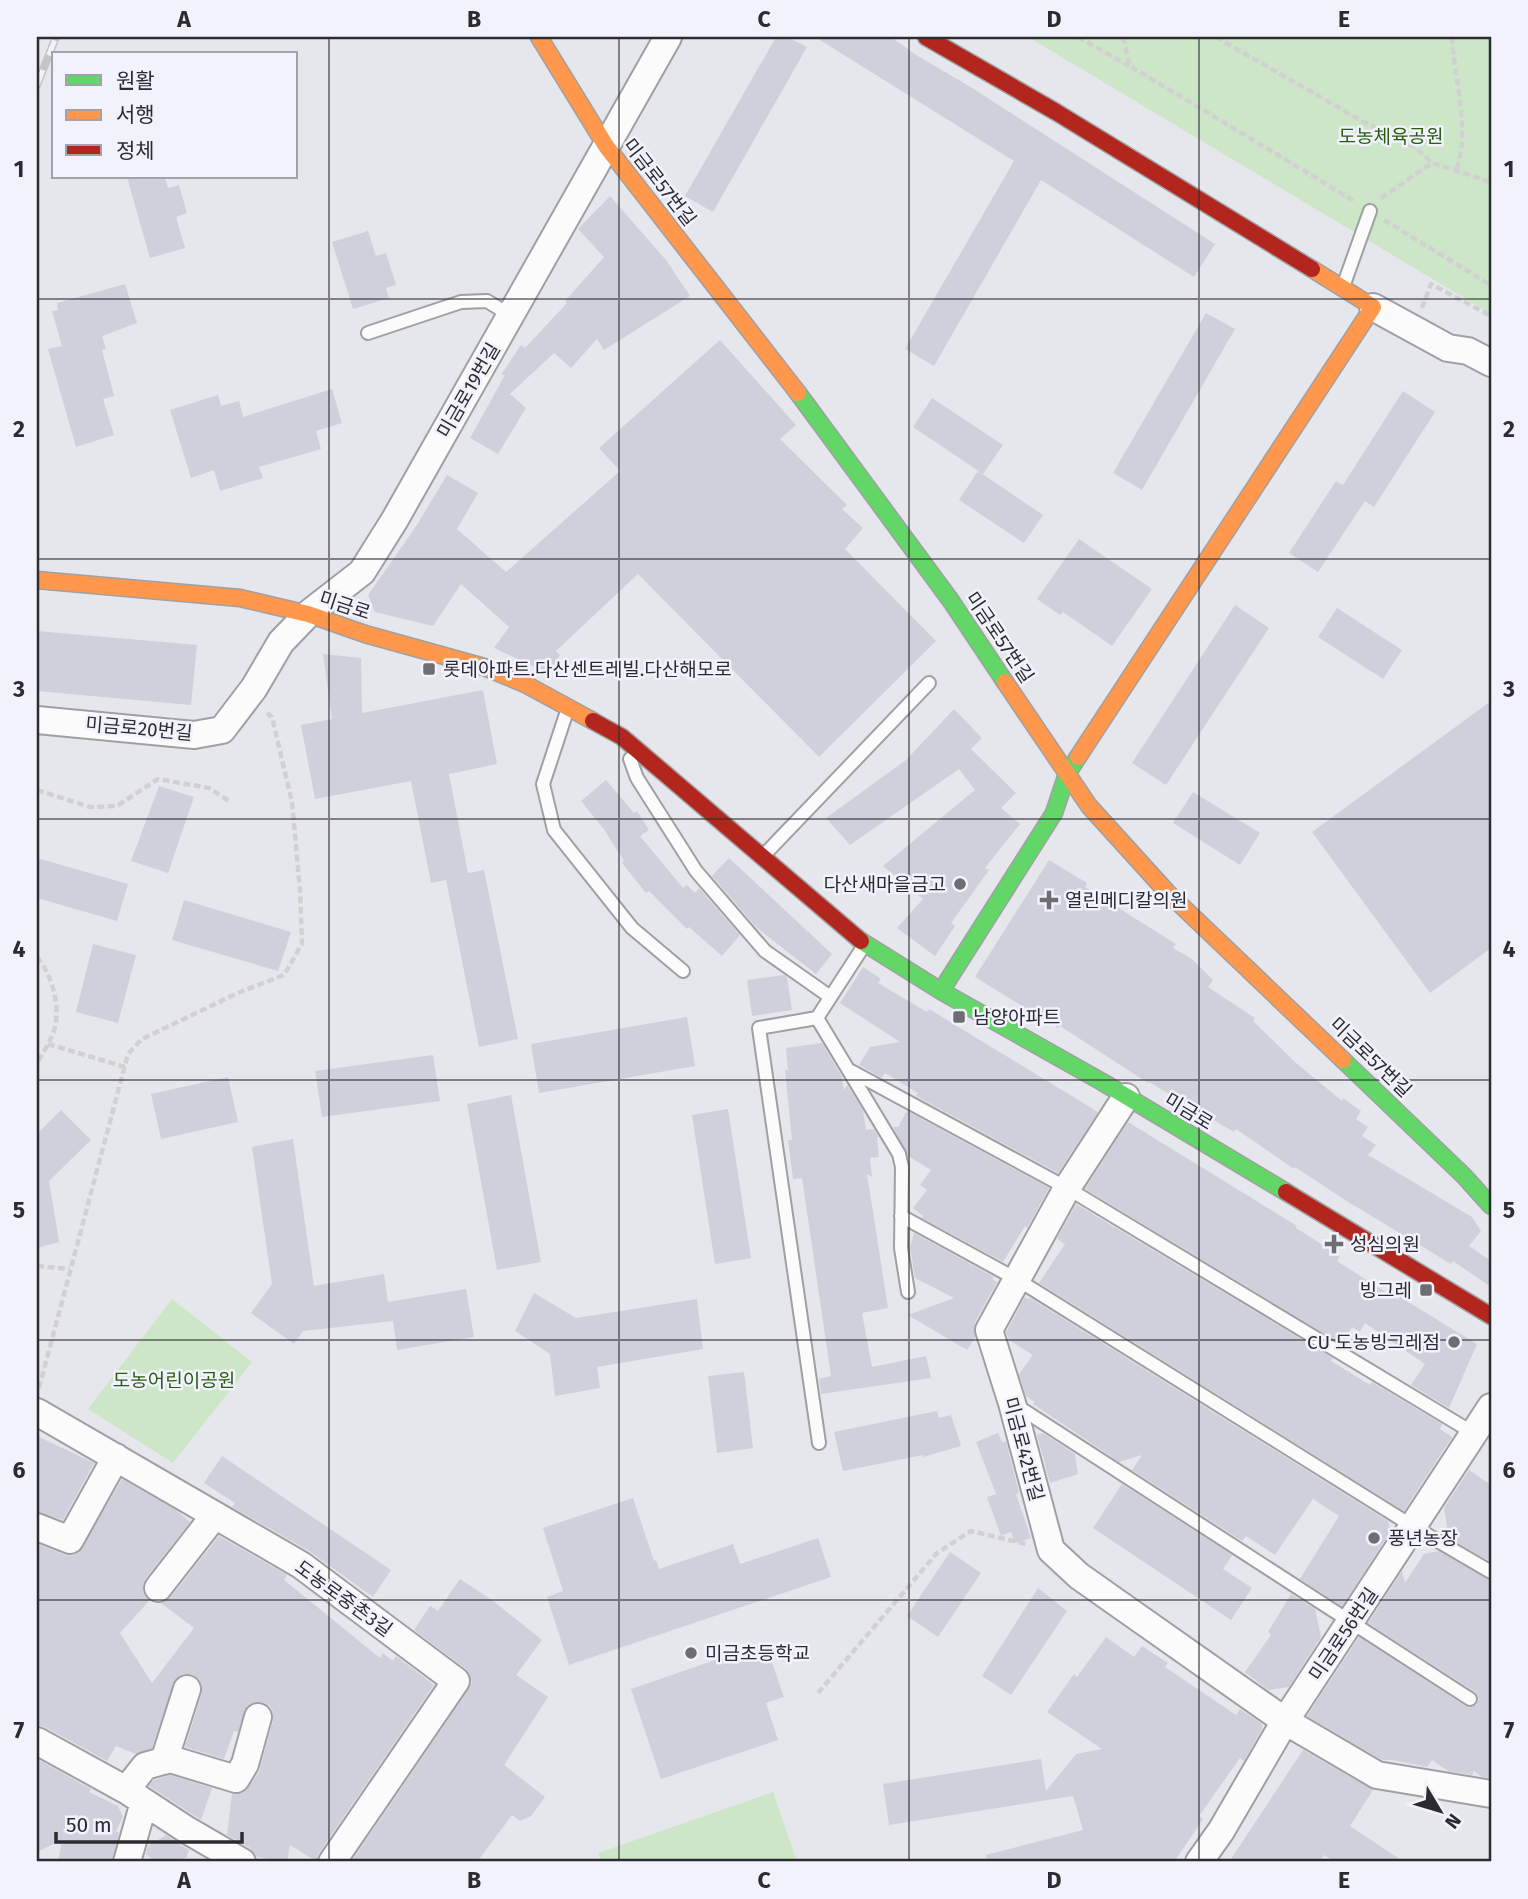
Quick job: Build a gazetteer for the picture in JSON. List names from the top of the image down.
{
  "streets": {
    "street": [
      "미금로57번길",
      "미금로19번길",
      "미금로",
      "미금로20번길",
      "미금로42번길",
      "도농로중촌3길",
      "미금로56번길"
    ]
  },
  "crossings": [
    ["미금로57번길", "미금로19번길"],
    ["미금로19번길", "미금로"],
    ["미금로19번길", "미금로20번길"],
    ["미금로", "미금로20번길"],
    ["미금로", "미금로42번길"]
  ],
  "parks": ["도농체육공원", "도농어린이공원"],
  "places": {
    "transit": ["롯데아파트.다산센트레빌.다산해모로", "남양아파트", "빙그레"],
    "other": [
      "다산새마을금고",
      "CU 도농빙그레점",
      "풍년농장",
      "미금초등학교"
    ],
    "health": ["열린메디칼의원", "성심의원"]
  },
  "legend": ["원활", "서행", "정체"],
  "scale_bar": "50 m",
  "north": "bottom right",
  "grid": {
    "columns": [
      "A",
      "B",
      "C",
      "D",
      "E"
    ],
    "rows": [
      "1",
      "2",
      "3",
      "4",
      "5",
      "6",
      "7"
    ]
  }
}
